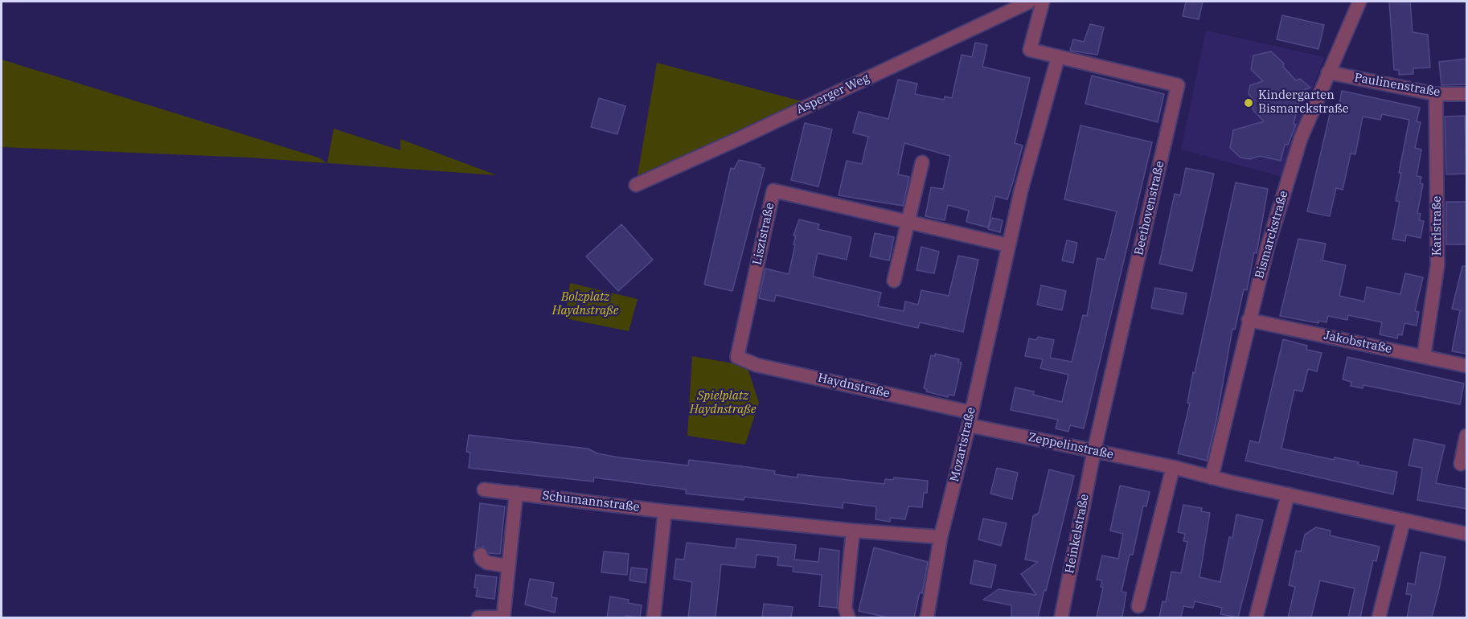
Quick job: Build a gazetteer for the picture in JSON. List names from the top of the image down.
{
  "streets": {
    "street": [
      "Paulinenstraße",
      "Asperger Weg",
      "Beethovenstraße",
      "Karlstraße",
      "Lisztstraße",
      "Bismarckstraße",
      "Jakobstraße",
      "Haydnstraße",
      "Mozartstraße",
      "Zeppelinstraße",
      "Schumannstraße",
      "Heinkelstraße"
    ]
  },
  "crossings": [
    ["Paulinenstraße", "Karlstraße"],
    ["Paulinenstraße", "Bismarckstraße"],
    ["Beethovenstraße", "Mozartstraße"],
    ["Beethovenstraße", "Zeppelinstraße"],
    ["Beethovenstraße", "Heinkelstraße"],
    ["Karlstraße", "Jakobstraße"],
    ["Lisztstraße", "Haydnstraße"],
    ["Lisztstraße", "Mozartstraße"],
    ["Bismarckstraße", "Jakobstraße"],
    ["Bismarckstraße", "Zeppelinstraße"],
    ["Haydnstraße", "Mozartstraße"],
    ["Haydnstraße", "Zeppelinstraße"],
    ["Mozartstraße", "Zeppelinstraße"],
    ["Zeppelinstraße", "Heinkelstraße"]
  ],
  "parks": ["Bolzplatz Haydnstraße", "Spielplatz Haydnstraße"],
  "places": ["Kindergarten Bismarckstraße"]
}
